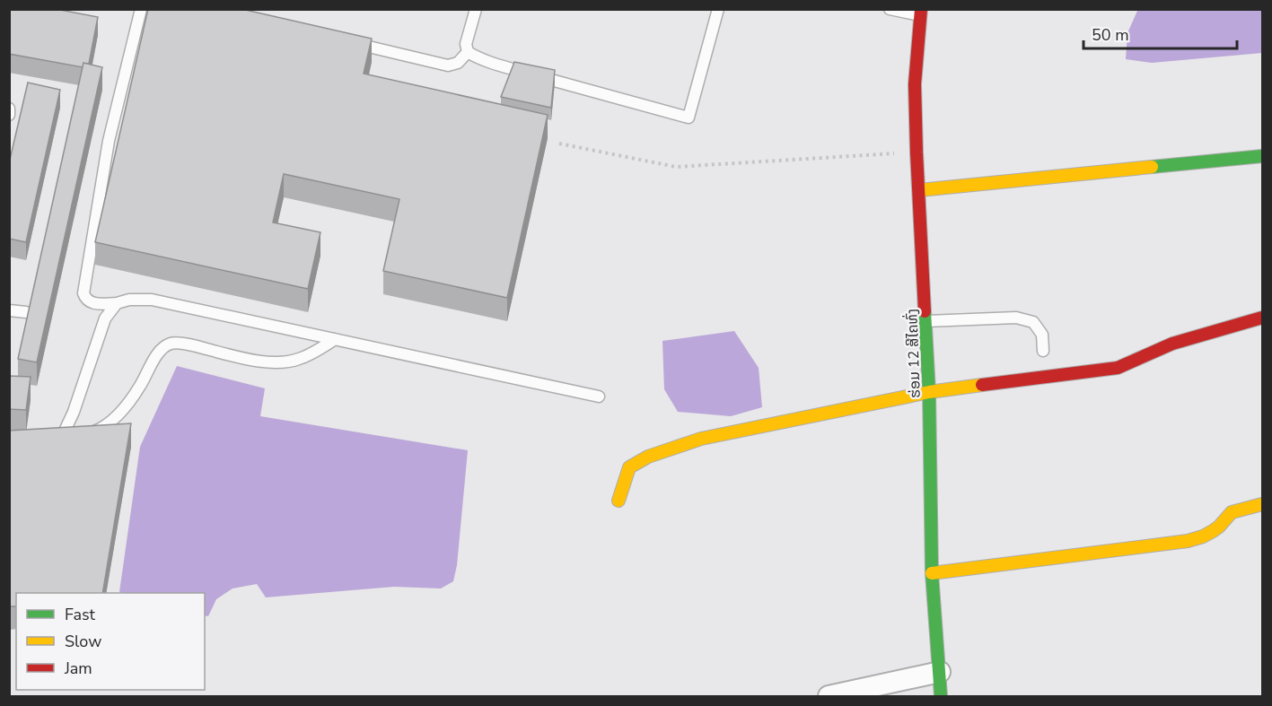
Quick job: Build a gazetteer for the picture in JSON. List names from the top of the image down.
{
  "streets": {
    "street": ["ຮ່ອມ 12 ສີໄຄທົ່ງ"]
  },
  "legend": ["Fast", "Slow", "Jam"],
  "scale_bar": "50 m"
}
